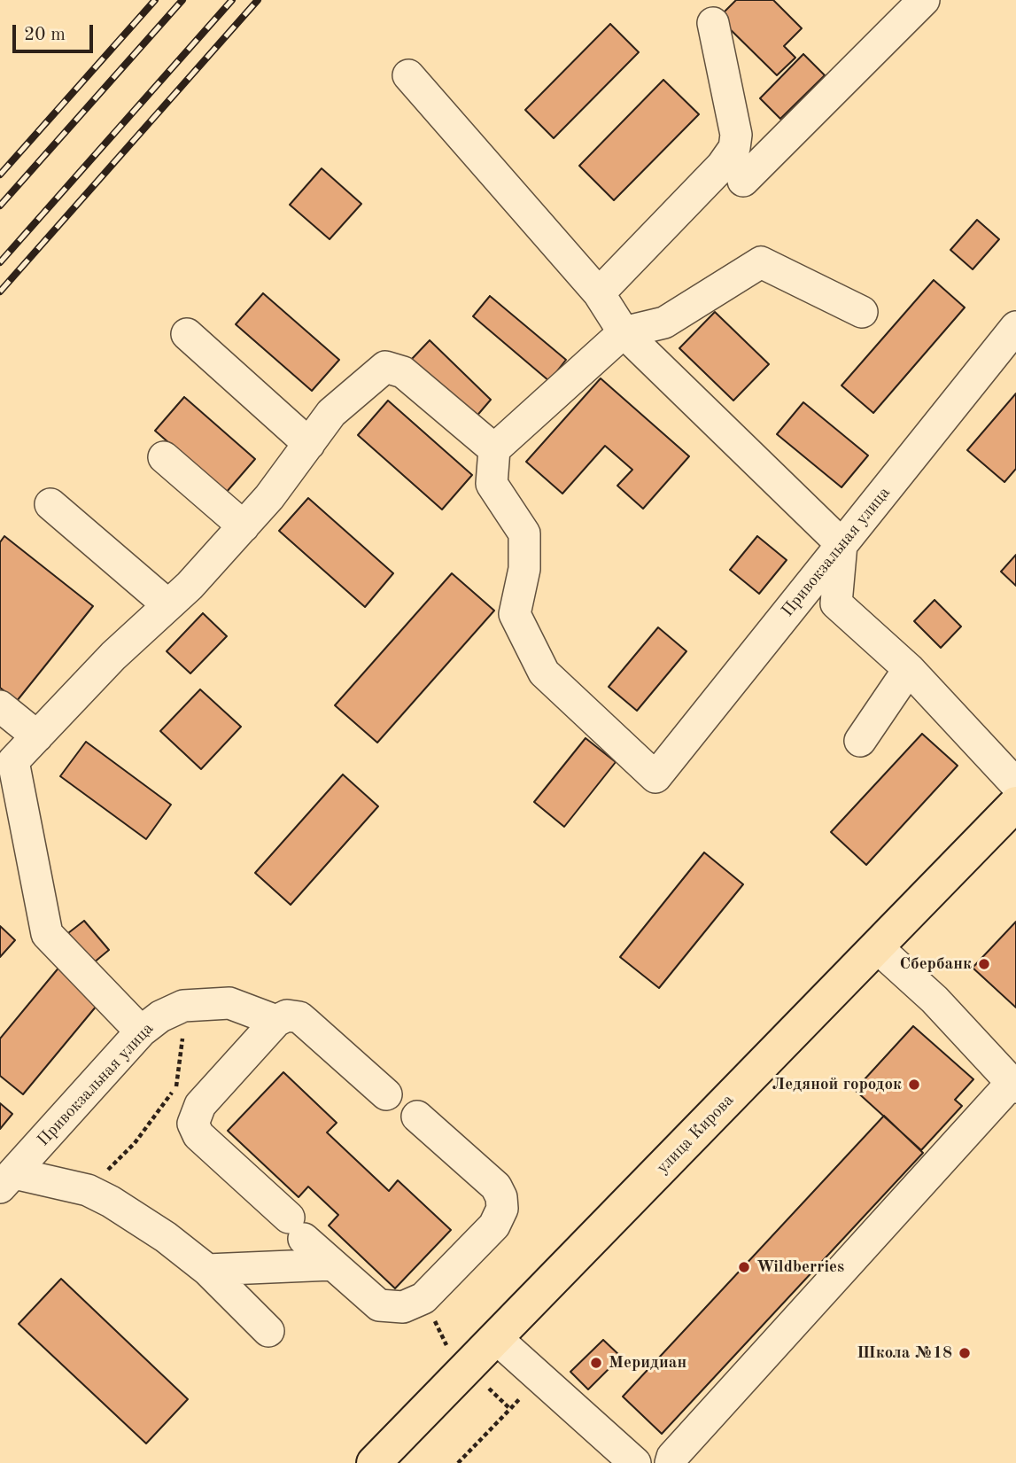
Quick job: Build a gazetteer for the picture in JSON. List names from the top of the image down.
{
  "streets": {
    "main road": ["улица Кирова"],
    "street": ["Привокзальная улица"]
  },
  "places": [
    "Сбербанк",
    "Ледяной городок",
    "Wildberries",
    "Школа №18",
    "Меридиан"
  ],
  "scale_bar": "20 m"
}
